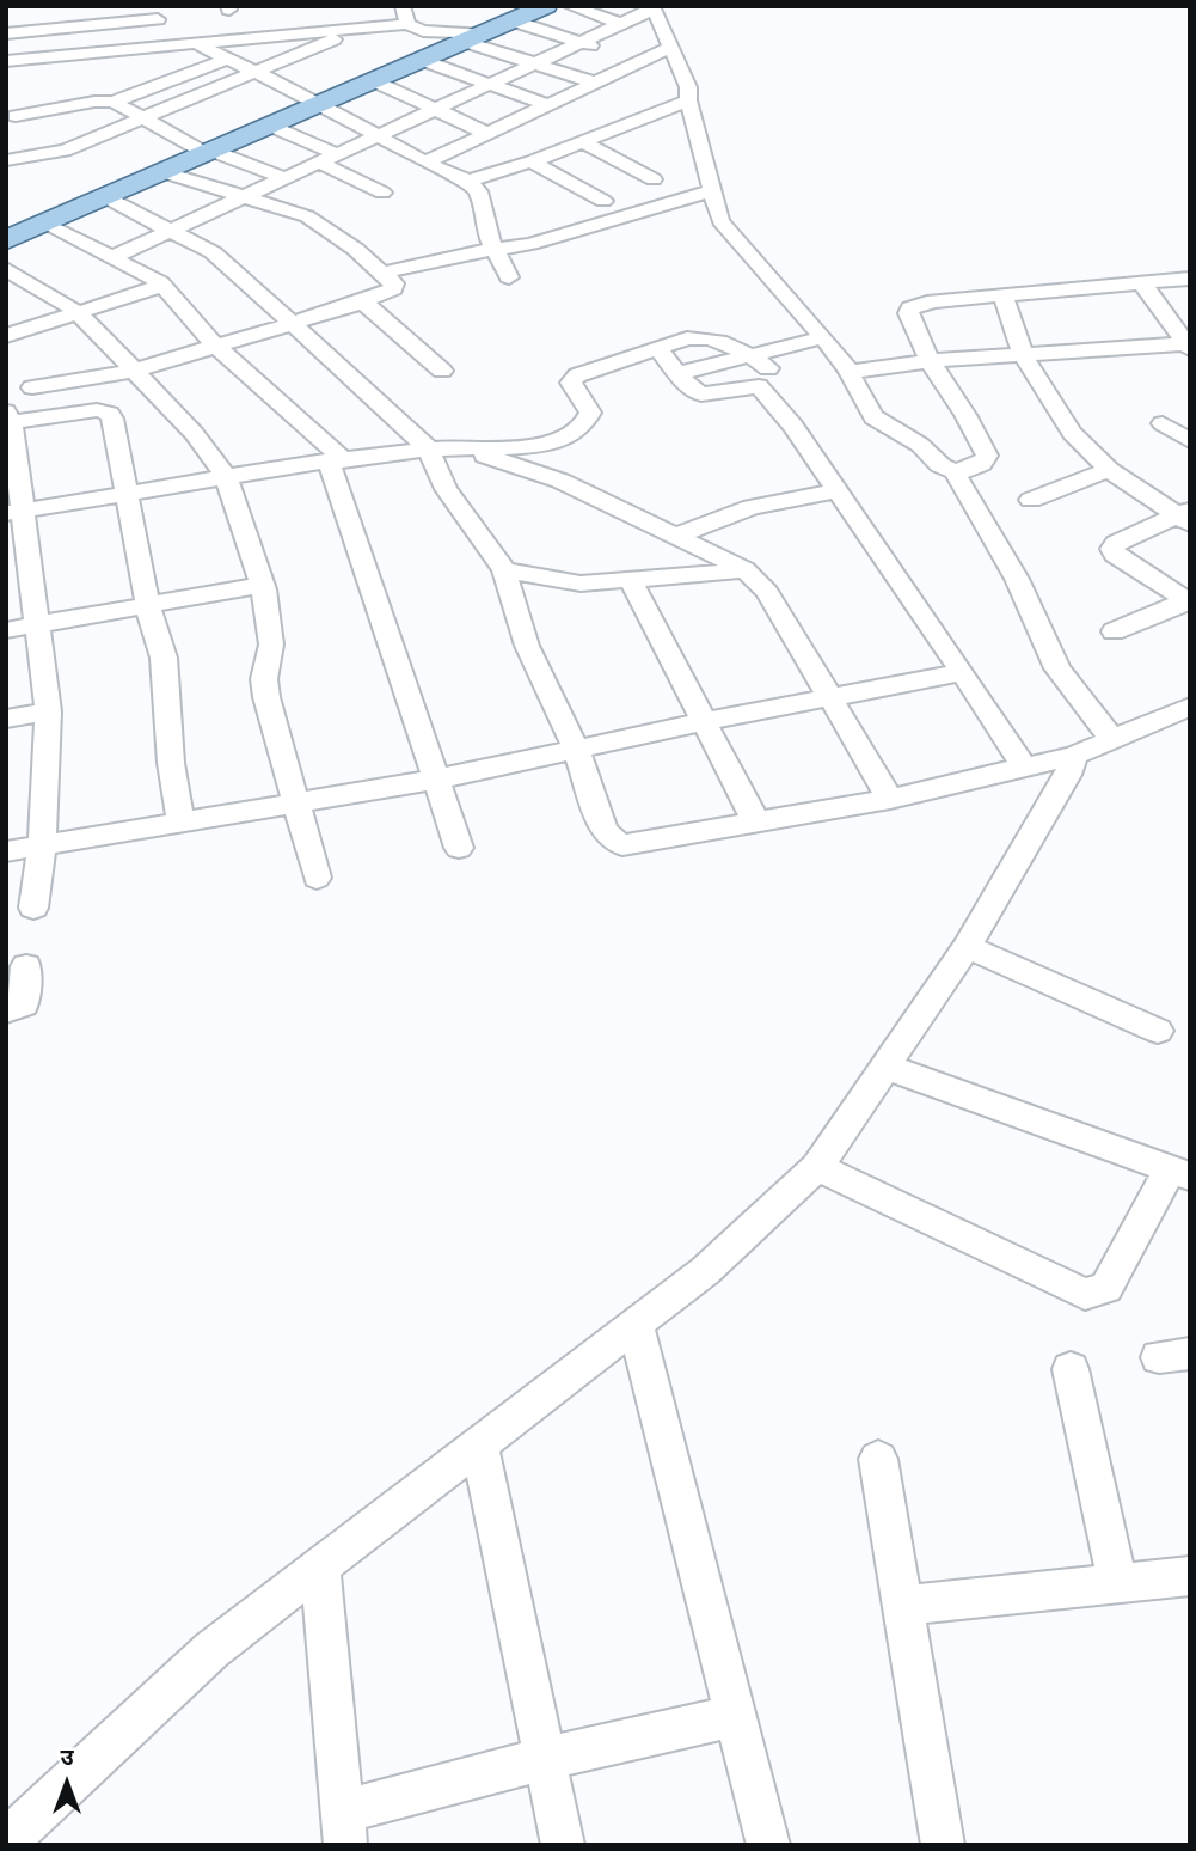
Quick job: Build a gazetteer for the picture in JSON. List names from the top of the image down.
{
  "north": "top"
}
